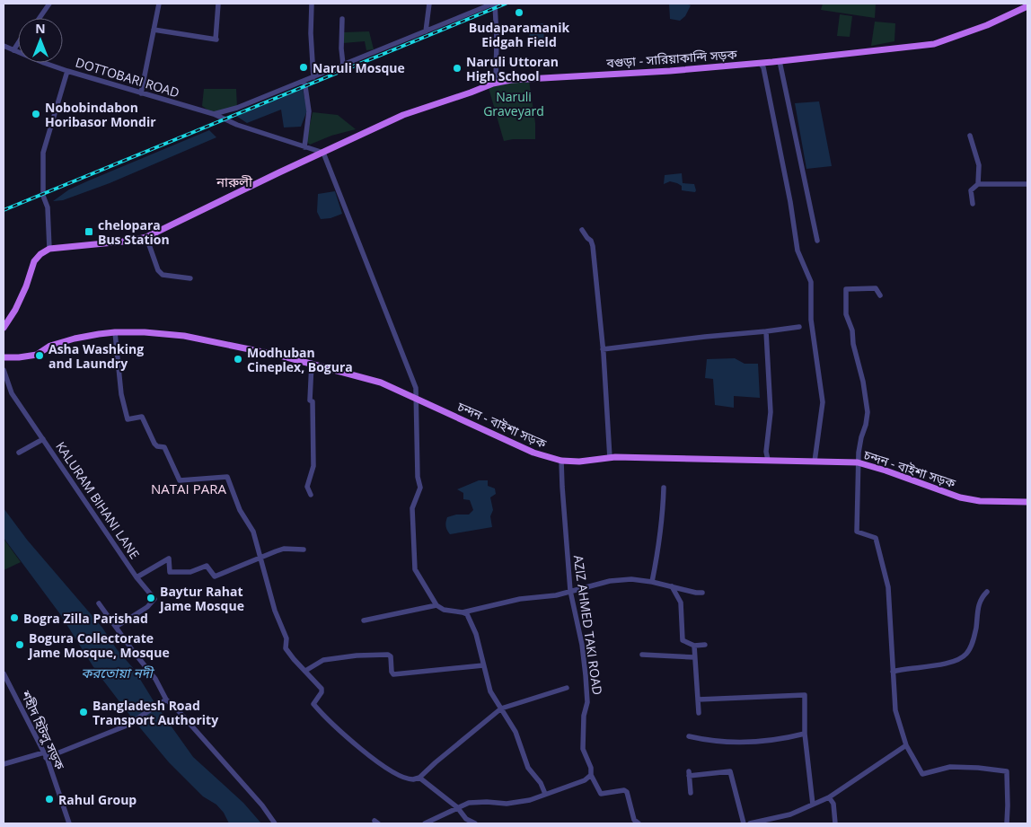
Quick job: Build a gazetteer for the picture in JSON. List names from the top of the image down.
{
  "streets": {
    "main road": ["বগুড়া - সারিয়াকান্দি সড়ক", "চন্দন - বাইশা সড়ক"],
    "street": [
      "DOTTOBARI ROAD",
      "KALURAM BIHANI LANE",
      "AZIZ AHMED TAKI ROAD",
      "শহীদ হিটলু সড়ক"
    ]
  },
  "crossings": [
    ["বগুড়া - সারিয়াকান্দি সড়ক", "DOTTOBARI ROAD"],
    ["চন্দন - বাইশা সড়ক", "AZIZ AHMED TAKI ROAD"]
  ],
  "districts": ["নারুলী", "NATAI PARA"],
  "water": ["করতোয়া নদী"],
  "parks": ["Naruli Graveyard"],
  "places": {
    "other": [
      "Budaparamanik Eidgah Field",
      "Naruli Mosque",
      "Naruli Uttoran High School",
      "Nobobindabon Horibasor Mondir",
      "Asha Washking and Laundry",
      "Modhuban Cineplex, Bogura",
      "Baytur Rahat Jame Mosque",
      "Bogra Zilla Parishad",
      "Bogura Collectorate Jame Mosque, Mosque",
      "Bangladesh Road Transport Authority",
      "Rahul Group"
    ],
    "transit": ["chelopara Bus Station"]
  },
  "north": "top"
}
